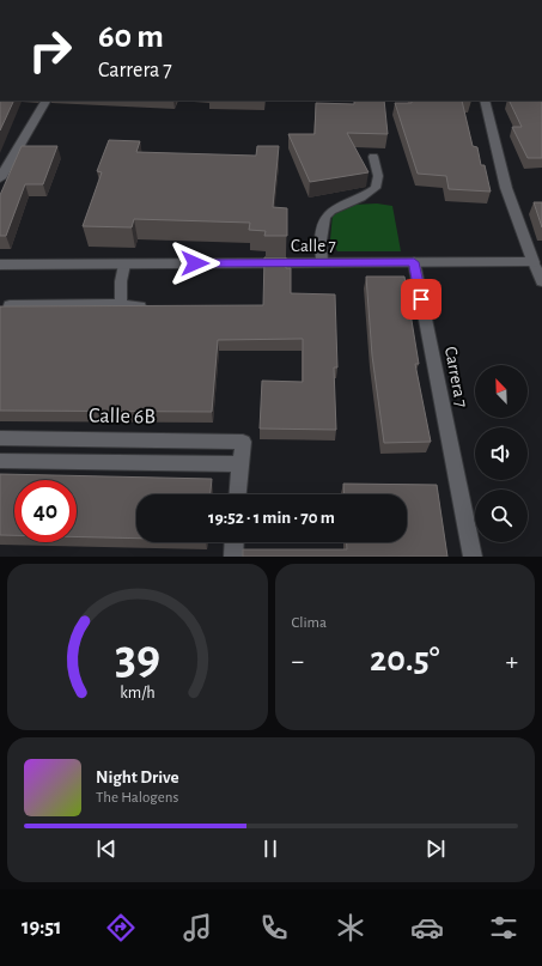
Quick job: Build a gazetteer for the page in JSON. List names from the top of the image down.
{
  "streets": {
    "street": ["Calle 7", "Carrera 7", "Calle 6B"]
  },
  "crossings": [
    ["Calle 7", "Carrera 7"]
  ],
  "north": "top left",
  "page": {
    "turn": ["60 m", "Carrera 7"],
    "limit": "40",
    "trip": "19:52 · 1 min · 70 m",
    "tile": "Clima",
    "heat": ["−", "20.5°", "+"],
    "song": ["Night Drive", "The Halogens"],
    "tabs": "19:51",
    "gauge": ["39", "km/h"]
  }
}
